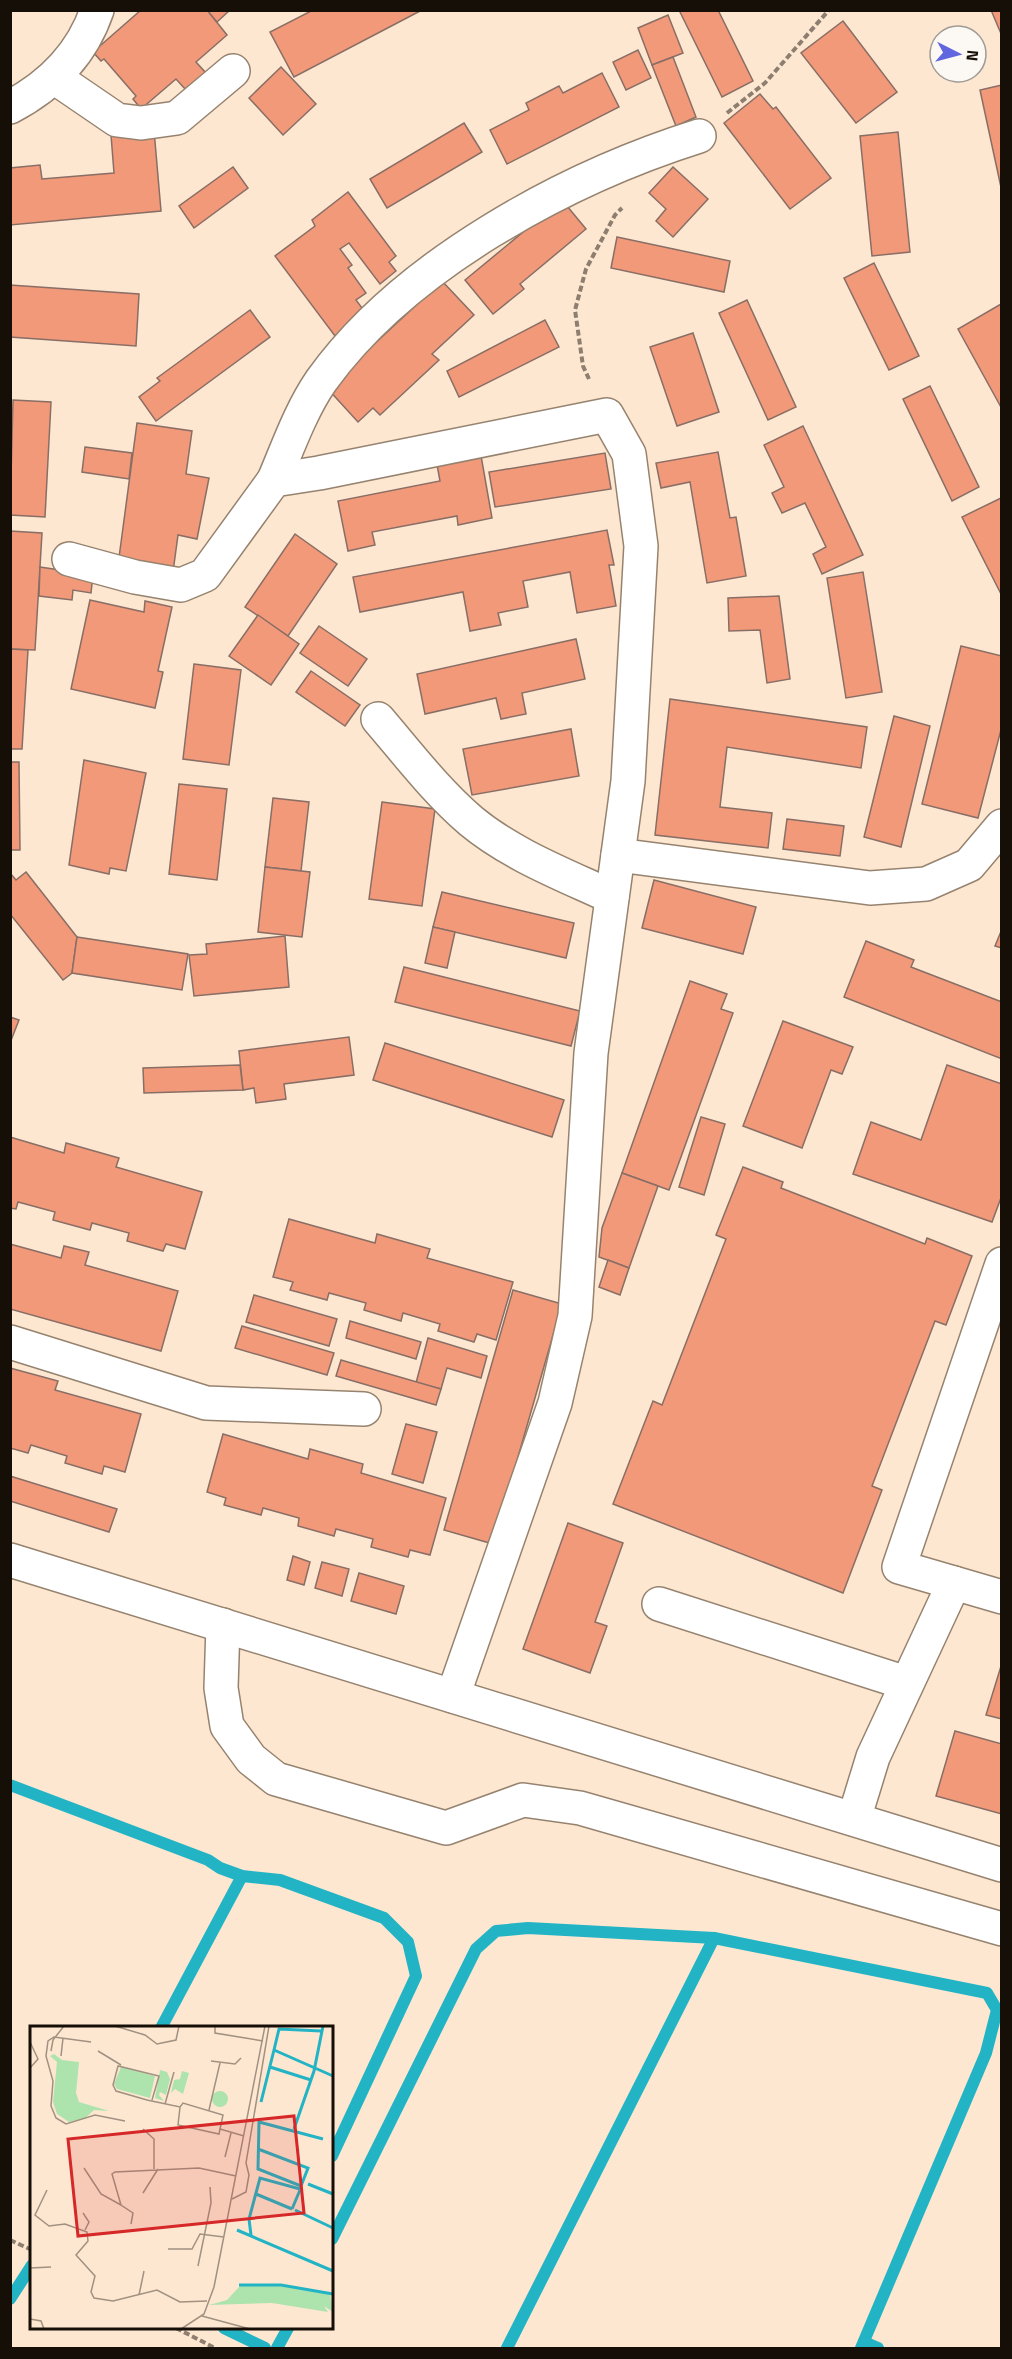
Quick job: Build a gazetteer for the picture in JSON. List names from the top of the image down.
{
  "north": "right"
}
